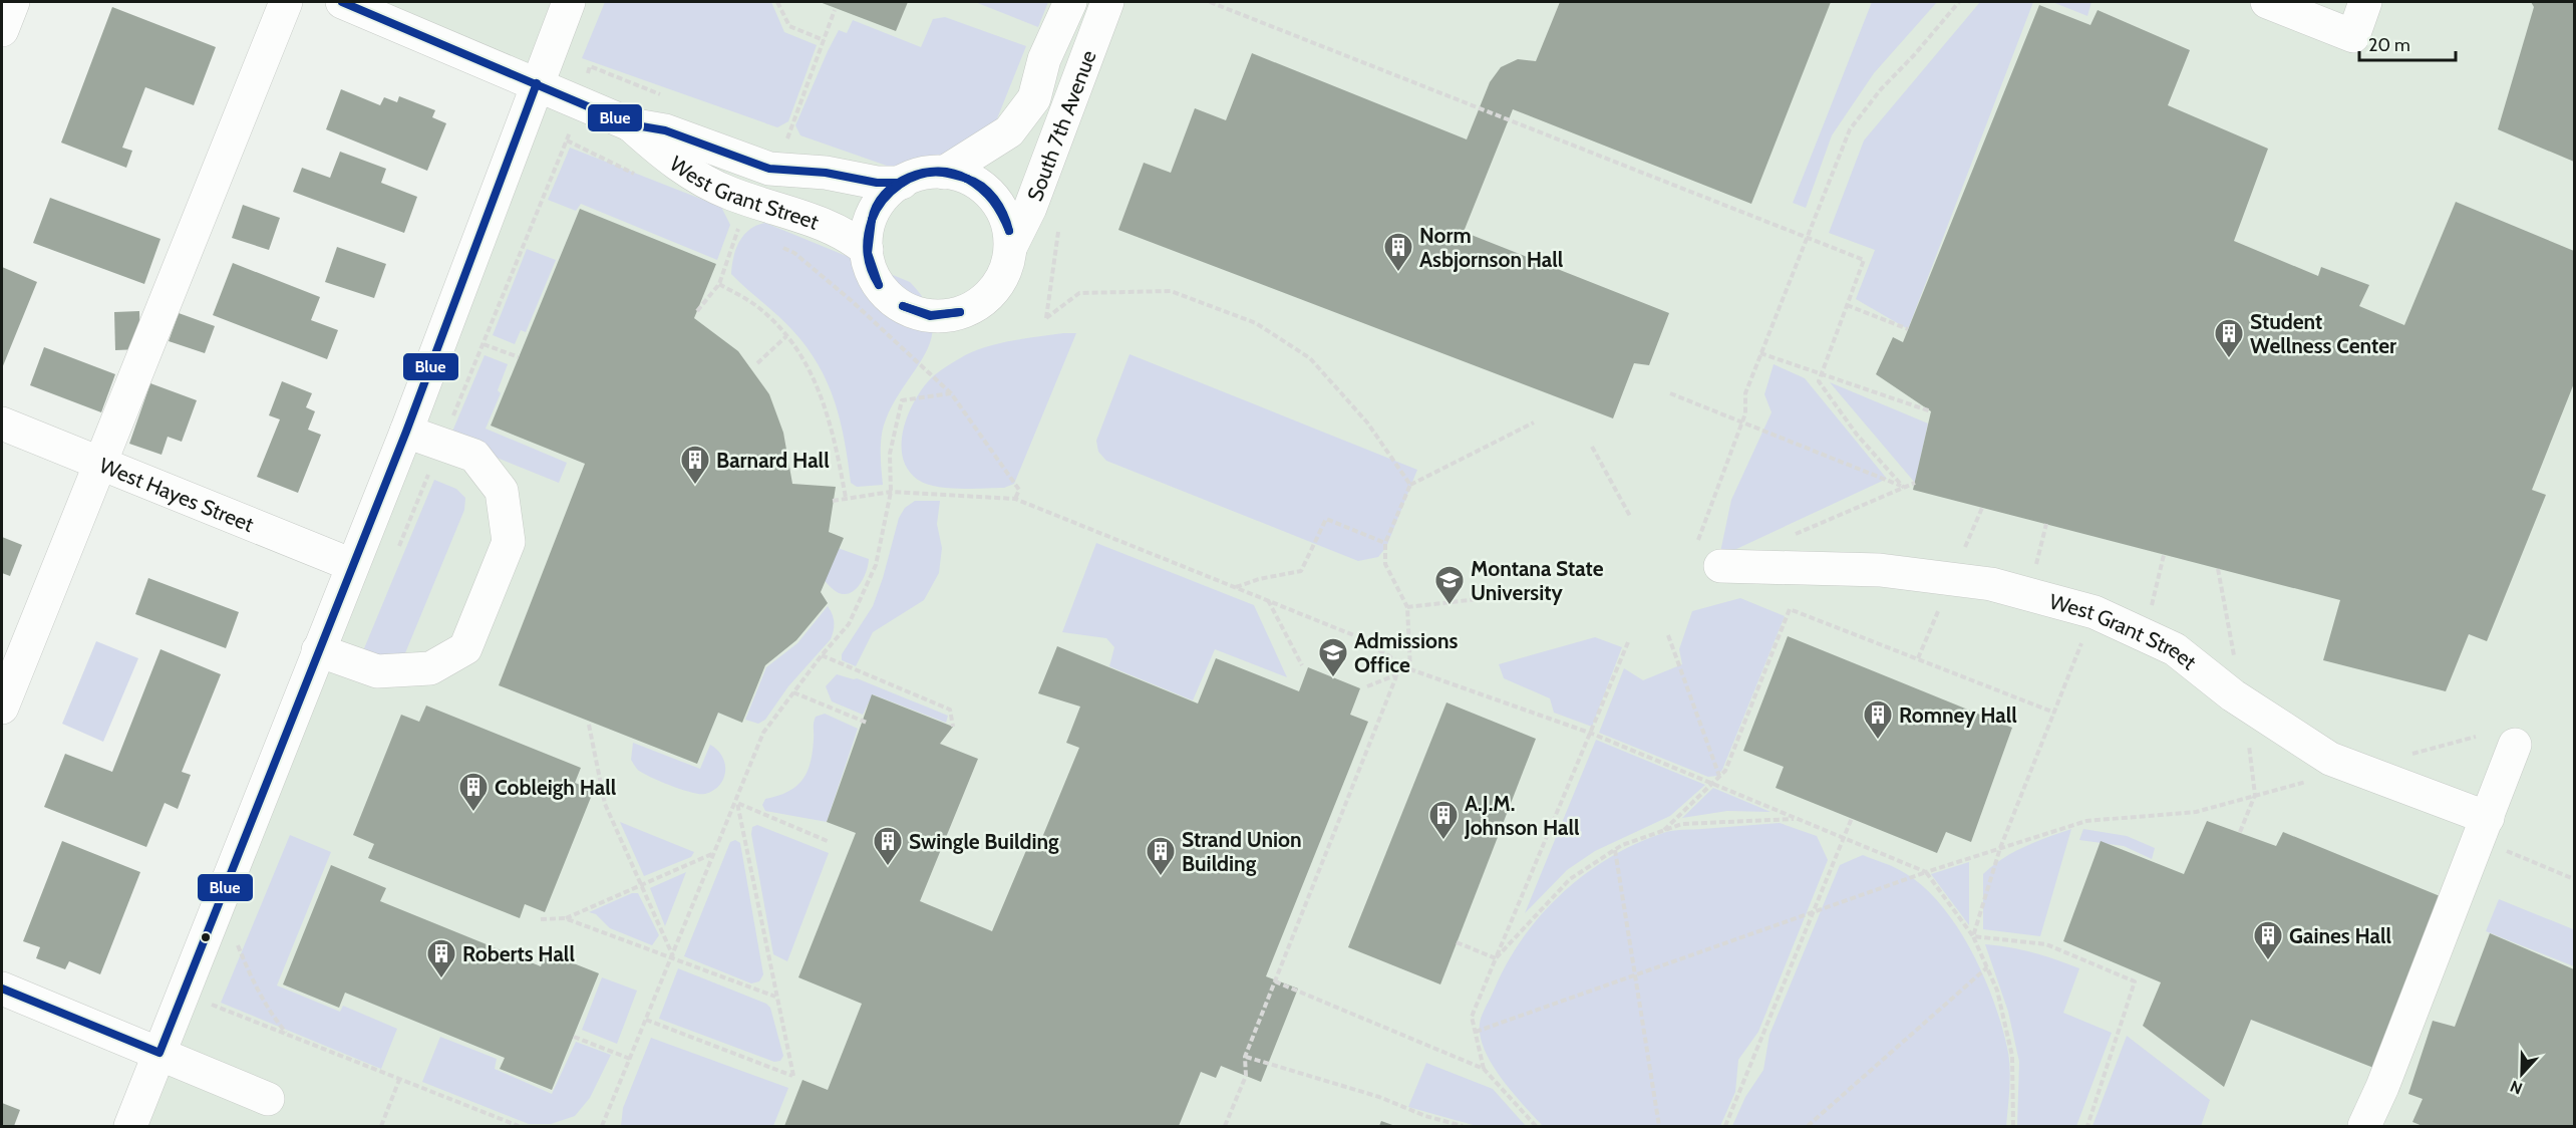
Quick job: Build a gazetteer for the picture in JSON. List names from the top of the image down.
{
  "streets": {
    "street": ["South 7th Avenue", "West Grant Street", "West Hayes Street"]
  },
  "crossings": [
    ["South 7th Avenue", "West Grant Street"]
  ],
  "places": {
    "building": [
      "Norm Asbjornson Hall",
      "Student Wellness Center",
      "Barnard Hall",
      "Romney Hall",
      "Cobleigh Hall",
      "A.J.M. Johnson Hall",
      "Swingle Building",
      "Strand Union Building",
      "Gaines Hall",
      "Roberts Hall"
    ],
    "school or university": ["Montana State University", "Admissions Office"]
  },
  "lines": ["transit line Blue"],
  "scale_bar": "20 m",
  "north": "bottom"
}
